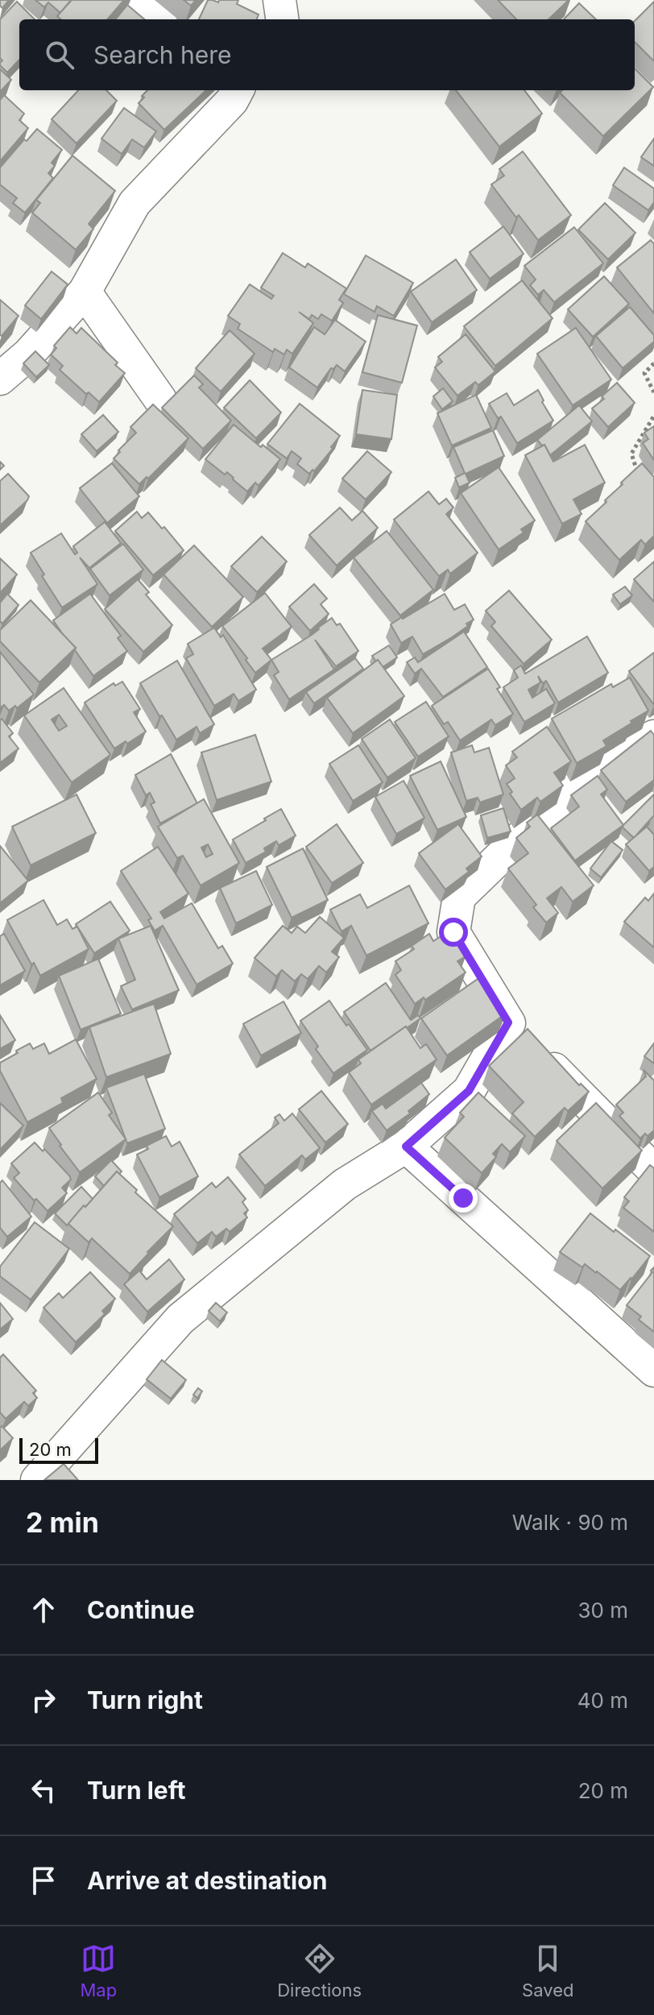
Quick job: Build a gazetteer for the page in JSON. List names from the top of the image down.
{
  "scale_bar": "20 m",
  "page": {
    "search": "Search here",
    "scale": "20 m",
    "heading": ["2 min", "Walk · 90 m"],
    "list": [
      ["Continue", "30 m"],
      ["Turn right", "40 m"],
      ["Turn left", "20 m"],
      "Arrive at destination"
    ],
    "nav": ["Map", "Directions", "Saved"]
  }
}
